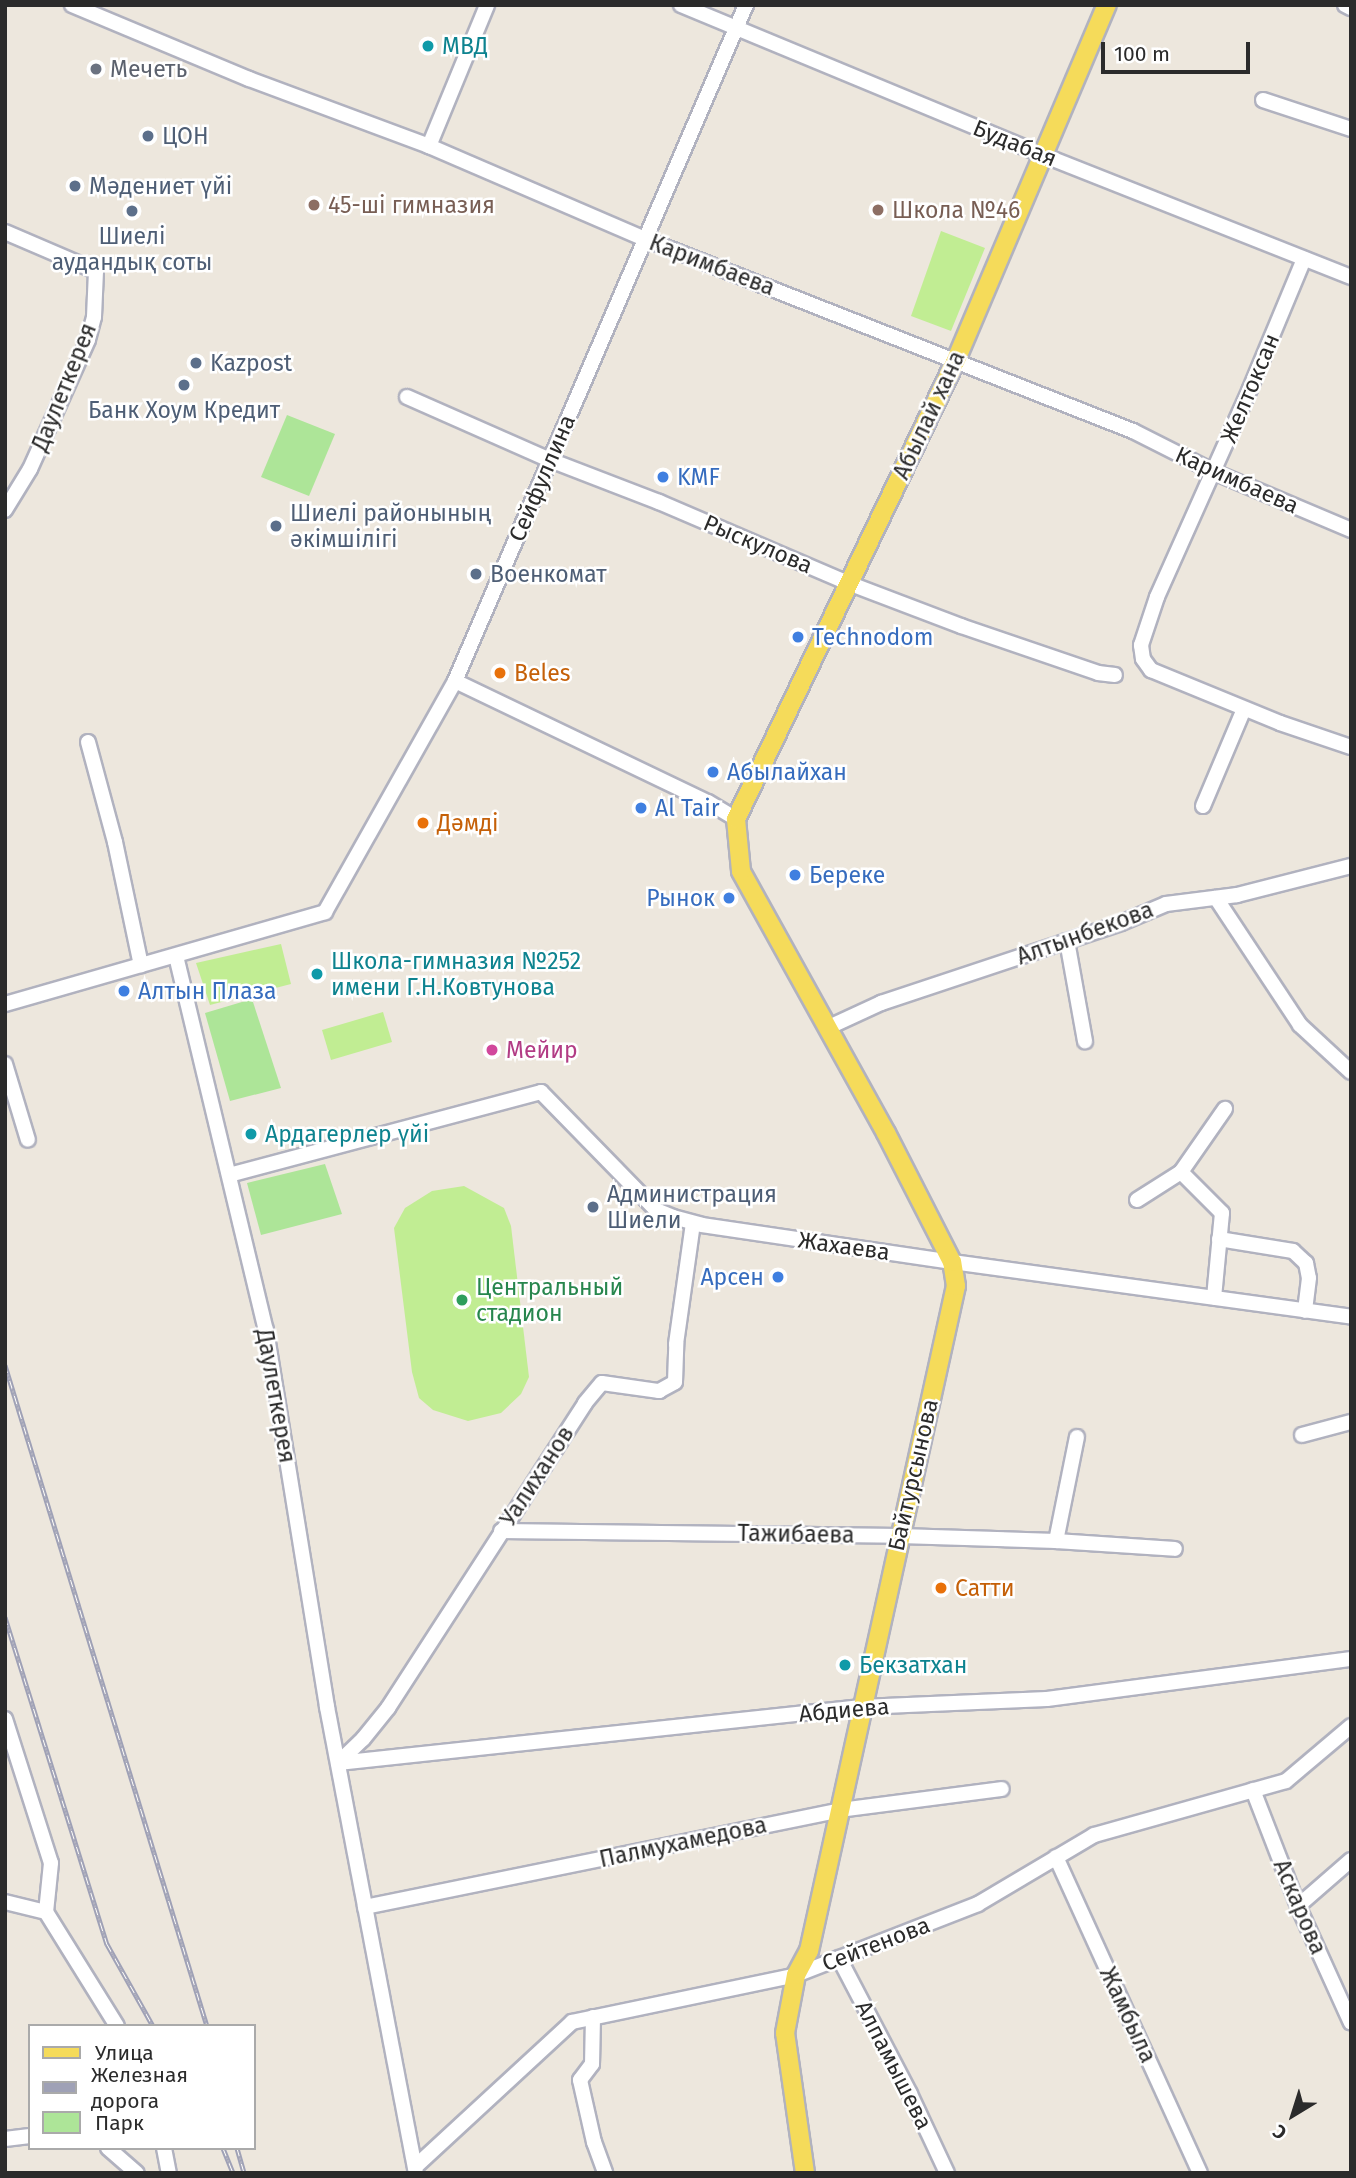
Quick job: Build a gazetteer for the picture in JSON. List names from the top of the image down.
{
  "streets": {
    "main road": ["Абылай хана", "Байтурсынова"],
    "street": [
      "Будабая",
      "Каримбаева",
      "Даулеткерея",
      "Желтоксан",
      "Сейфуллина",
      "Рыскулова",
      "Алтынбекова",
      "Жахаева",
      "Уалиханов",
      "Тажибаева",
      "Абдиева",
      "Палмухамедова",
      "Аскарова",
      "Сейтенова",
      "Жамбыла",
      "Алпамышева"
    ]
  },
  "crossings": [
    ["Будабая", "Желтоксан"],
    ["Будабая", "Абылай хана"],
    ["Будабая", "Сейфуллина"],
    ["Каримбаева", "Желтоксан"],
    ["Каримбаева", "Абылай хана"],
    ["Каримбаева", "Сейфуллина"],
    ["Даулеткерея", "Сейфуллина"],
    ["Даулеткерея", "Жахаева"],
    ["Даулеткерея", "Уалиханов"],
    ["Даулеткерея", "Абдиева"],
    ["Даулеткерея", "Палмухамедова"],
    ["Даулеткерея", "Сейтенова"],
    ["Абылай хана", "Рыскулова"],
    ["Абылай хана", "Байтурсынова"],
    ["Сейфуллина", "Рыскулова"],
    ["Алтынбекова", "Байтурсынова"],
    ["Жахаева", "Байтурсынова"],
    ["Жахаева", "Уалиханов"],
    ["Байтурсынова", "Тажибаева"],
    ["Байтурсынова", "Абдиева"],
    ["Байтурсынова", "Палмухамедова"],
    ["Байтурсынова", "Сейтенова"],
    ["Уалиханов", "Тажибаева"],
    ["Уалиханов", "Абдиева"],
    ["Аскарова", "Сейтенова"],
    ["Сейтенова", "Жамбыла"],
    ["Сейтенова", "Алпамышева"]
  ],
  "places": [
    "МВД",
    "Мечеть",
    "ЦОН",
    "Мәдениет үйі",
    "45-ші гимназия",
    "Школа №46",
    "Шиелі аудандық соты",
    "Kazpost",
    "Банк Хоум Кредит",
    "KMF",
    "Шиелі районының әкімшілігі",
    "Военкомат",
    "Technodom",
    "Beles",
    "Абылайхан",
    "Al Tair",
    "Дәмді",
    "Береке",
    "Рынок",
    "Школа-гимназия №252 имени Г.Н.Ковтунова",
    "Алтын Плаза",
    "Мейир",
    "Ардагерлер үйі",
    "Администрация Шиели",
    "Арсен",
    "Центральный стадион",
    "Сатти",
    "Бекзатхан"
  ],
  "legend": ["Улица", "Железная дорога", "Парк"],
  "scale_bar": "100 m",
  "north": "bottom left"
}
